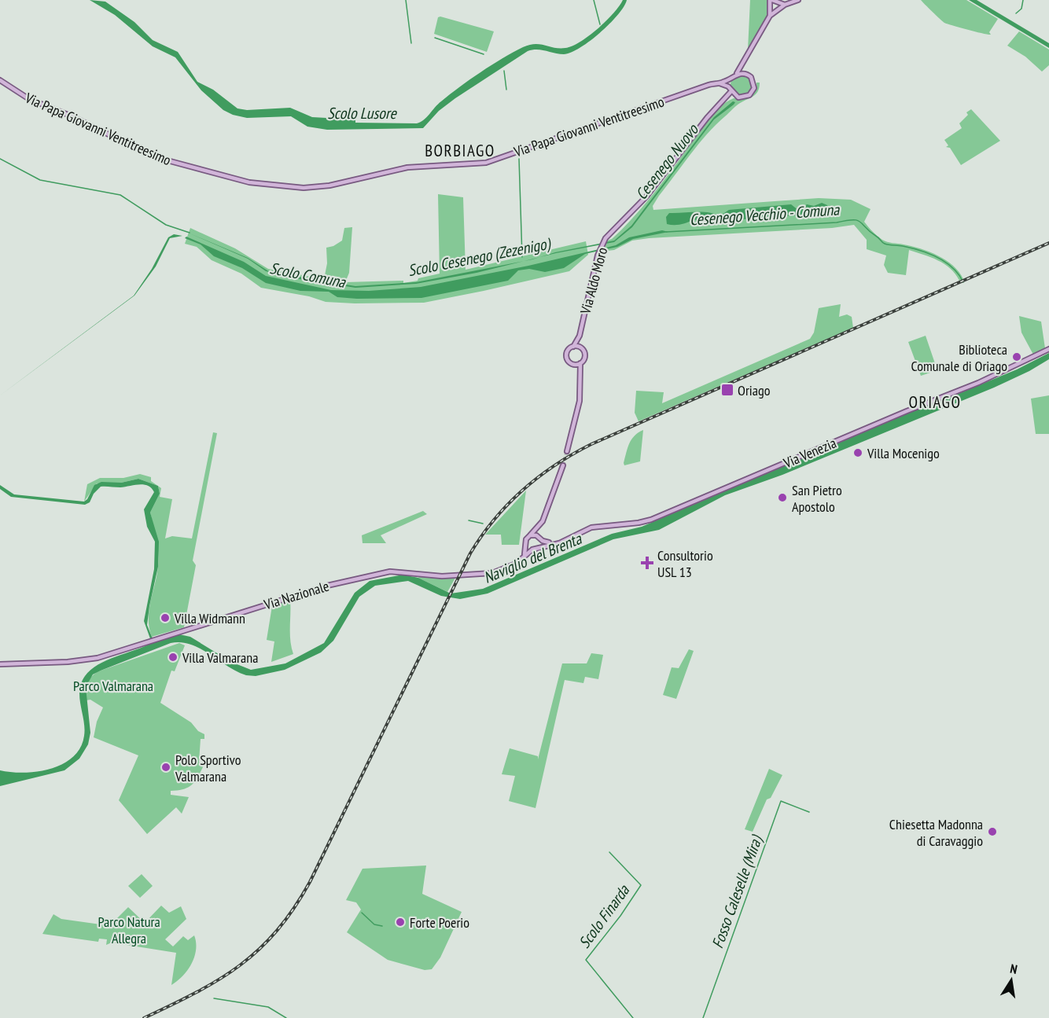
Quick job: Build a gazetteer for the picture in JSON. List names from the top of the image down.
{
  "streets": {
    "main road": [
      "Via Papa Giovanni Ventitreesimo",
      "Via Aldo Moro",
      "Via Venezia",
      "Via Nazionale"
    ]
  },
  "crossings": [
    ["Via Papa Giovanni Ventitreesimo", "Via Aldo Moro"]
  ],
  "districts": ["BORBIAGO", "ORIAGO"],
  "water": [
    "Scolo Lusore",
    "Cesenego Nuovo",
    "Cesenego Vecchio - Comuna",
    "Scolo Cesenego (Zezenigo)",
    "Scolo Comuna",
    "Naviglio del Brenta",
    "Fosso Caleselle (Mira)",
    "Scolo Finarda"
  ],
  "parks": ["Parco Valmarana", "Parco Natura Allegra"],
  "places": {
    "other": [
      "Biblioteca Comunale di Oriago",
      "Villa Mocenigo",
      "San Pietro Apostolo",
      "Villa Widmann",
      "Villa Valmarana",
      "Polo Sportivo Valmarana",
      "Chiesetta Madonna di Caravaggio",
      "Forte Poerio"
    ],
    "transit": ["Oriago"],
    "health": ["Consultorio USL 13"]
  },
  "north": "top"
}
